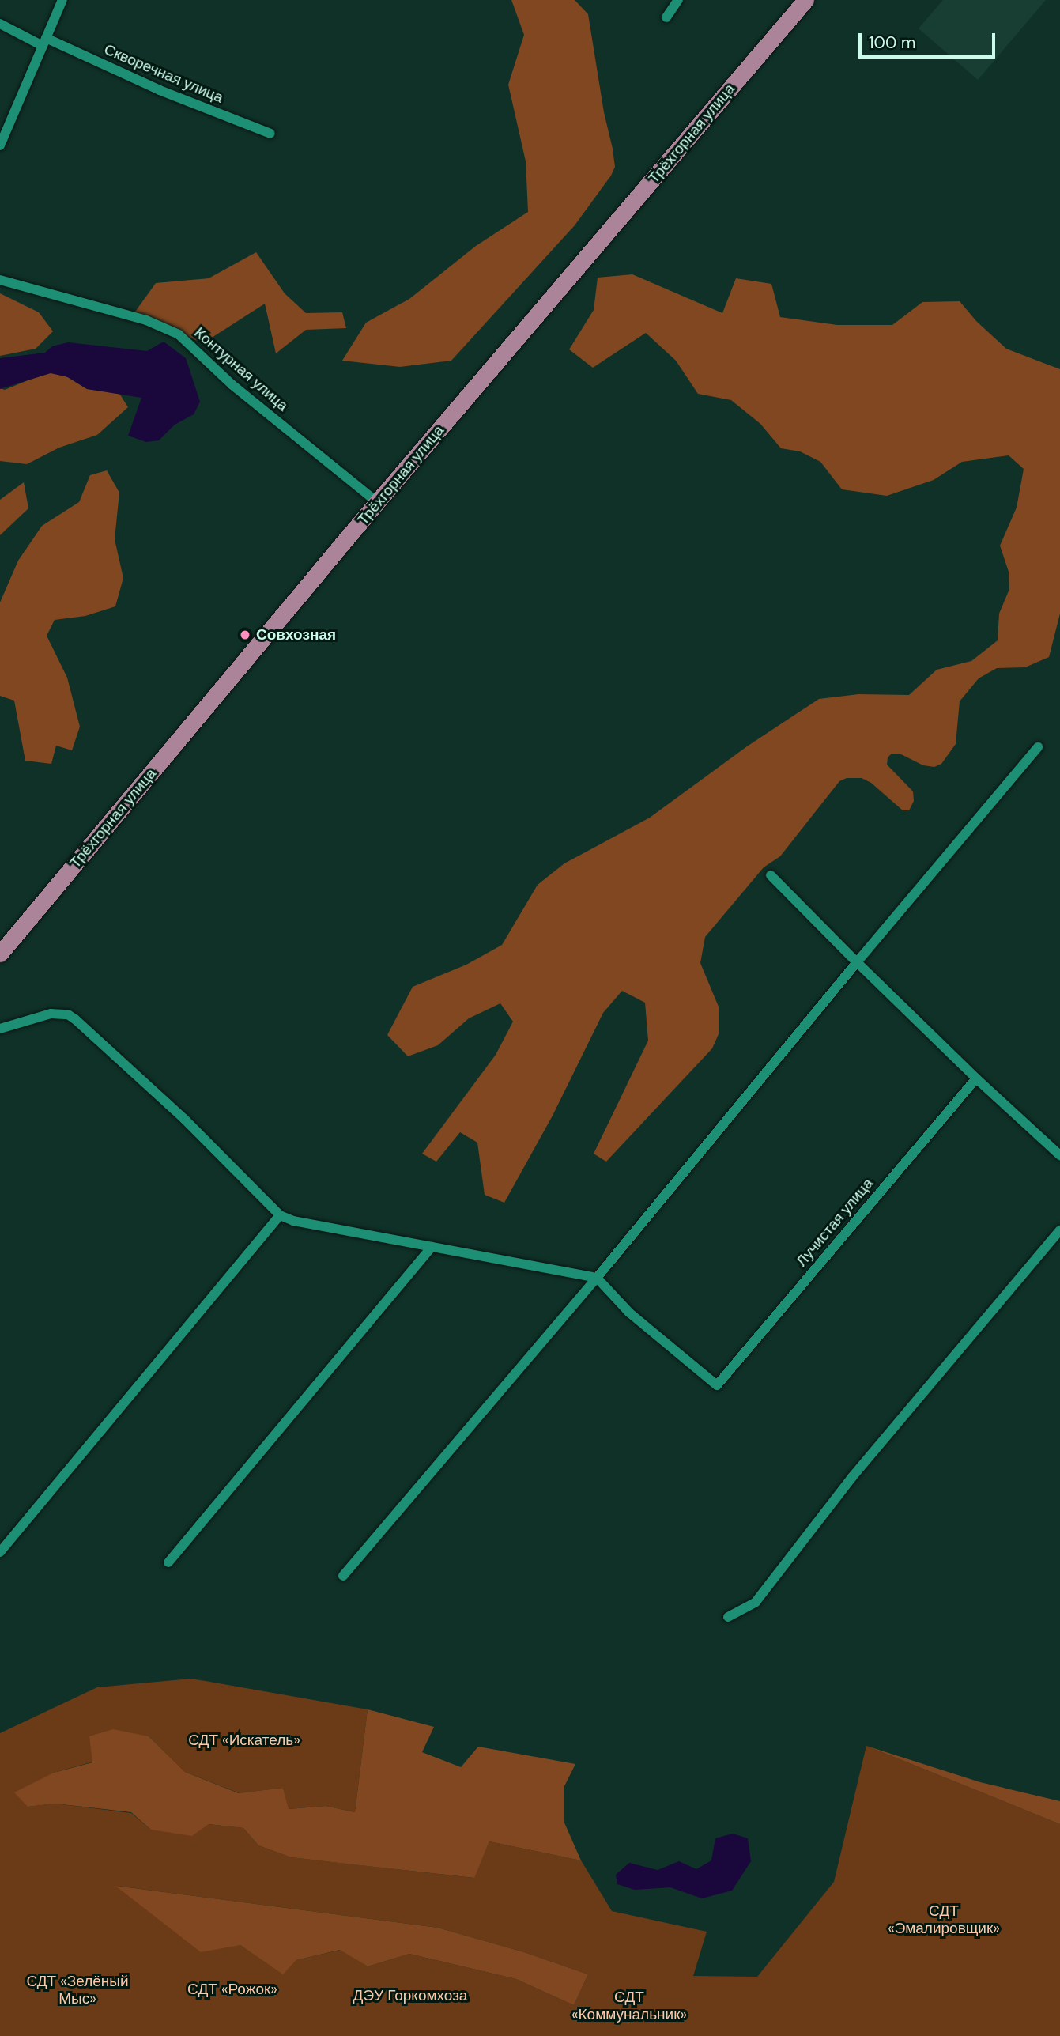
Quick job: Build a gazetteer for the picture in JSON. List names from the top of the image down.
{
  "streets": {
    "highway": ["Трёхгорная улица"],
    "street": ["Скворечная улица", "Контурная улица", "Лучистая улица"]
  },
  "crossings": [
    ["Трёхгорная улица", "Контурная улица"]
  ],
  "parks": [
    "СДТ «Искатель»",
    "СДТ «Эмалировщик»",
    "СДТ «Зелёный Мыс»",
    "СДТ «Рожок»",
    "ДЭУ Горкомхоза",
    "СДТ «Коммунальник»"
  ],
  "places": ["Совхозная"],
  "scale_bar": "100 m"
}
